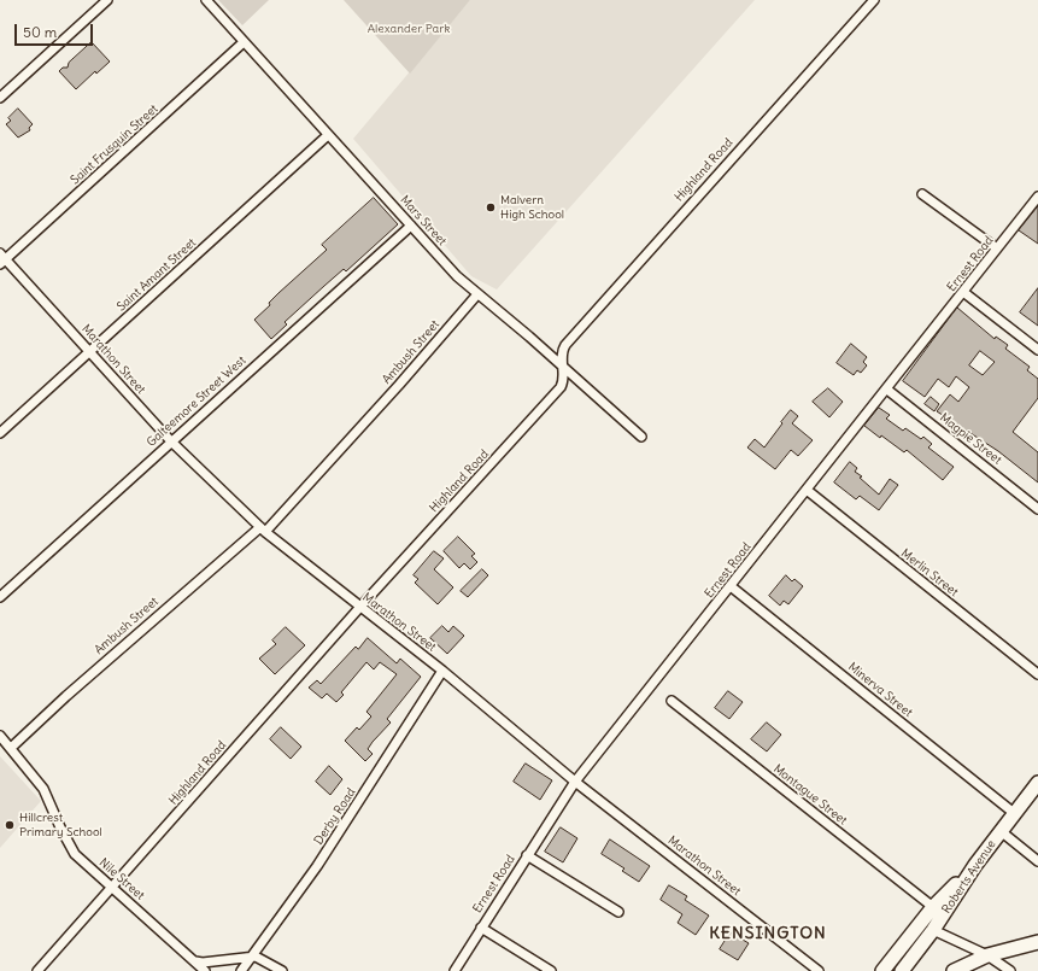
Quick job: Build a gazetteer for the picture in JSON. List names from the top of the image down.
{
  "streets": {
    "main road": ["Roberts Avenue"],
    "street": [
      "Saint Frusquin Street",
      "Highland Road",
      "Mars Street",
      "Ernest Road",
      "Saint Amant Street",
      "Ambush Street",
      "Marathon Street",
      "Galteemore Street West",
      "Magpie Street",
      "Merlin Street",
      "Minerva Street",
      "Montague Street",
      "Derby Road",
      "Nile Street"
    ]
  },
  "crossings": [
    ["Saint Frusquin Street", "Mars Street"],
    ["Saint Frusquin Street", "Marathon Street"],
    ["Highland Road", "Mars Street"],
    ["Highland Road", "Marathon Street"],
    ["Highland Road", "Nile Street"],
    ["Mars Street", "Saint Amant Street"],
    ["Mars Street", "Ambush Street"],
    ["Mars Street", "Galteemore Street West"],
    ["Ernest Road", "Marathon Street"],
    ["Ernest Road", "Magpie Street"],
    ["Ernest Road", "Merlin Street"],
    ["Ernest Road", "Minerva Street"],
    ["Saint Amant Street", "Marathon Street"],
    ["Ambush Street", "Marathon Street"],
    ["Ambush Street", "Nile Street"],
    ["Marathon Street", "Galteemore Street West"],
    ["Marathon Street", "Derby Road"],
    ["Minerva Street", "Roberts Avenue"]
  ],
  "districts": ["KENSINGTON"],
  "parks": ["Alexander Park"],
  "places": ["Malvern High School", "Hillcrest Primary School"],
  "scale_bar": "50 m"
}
